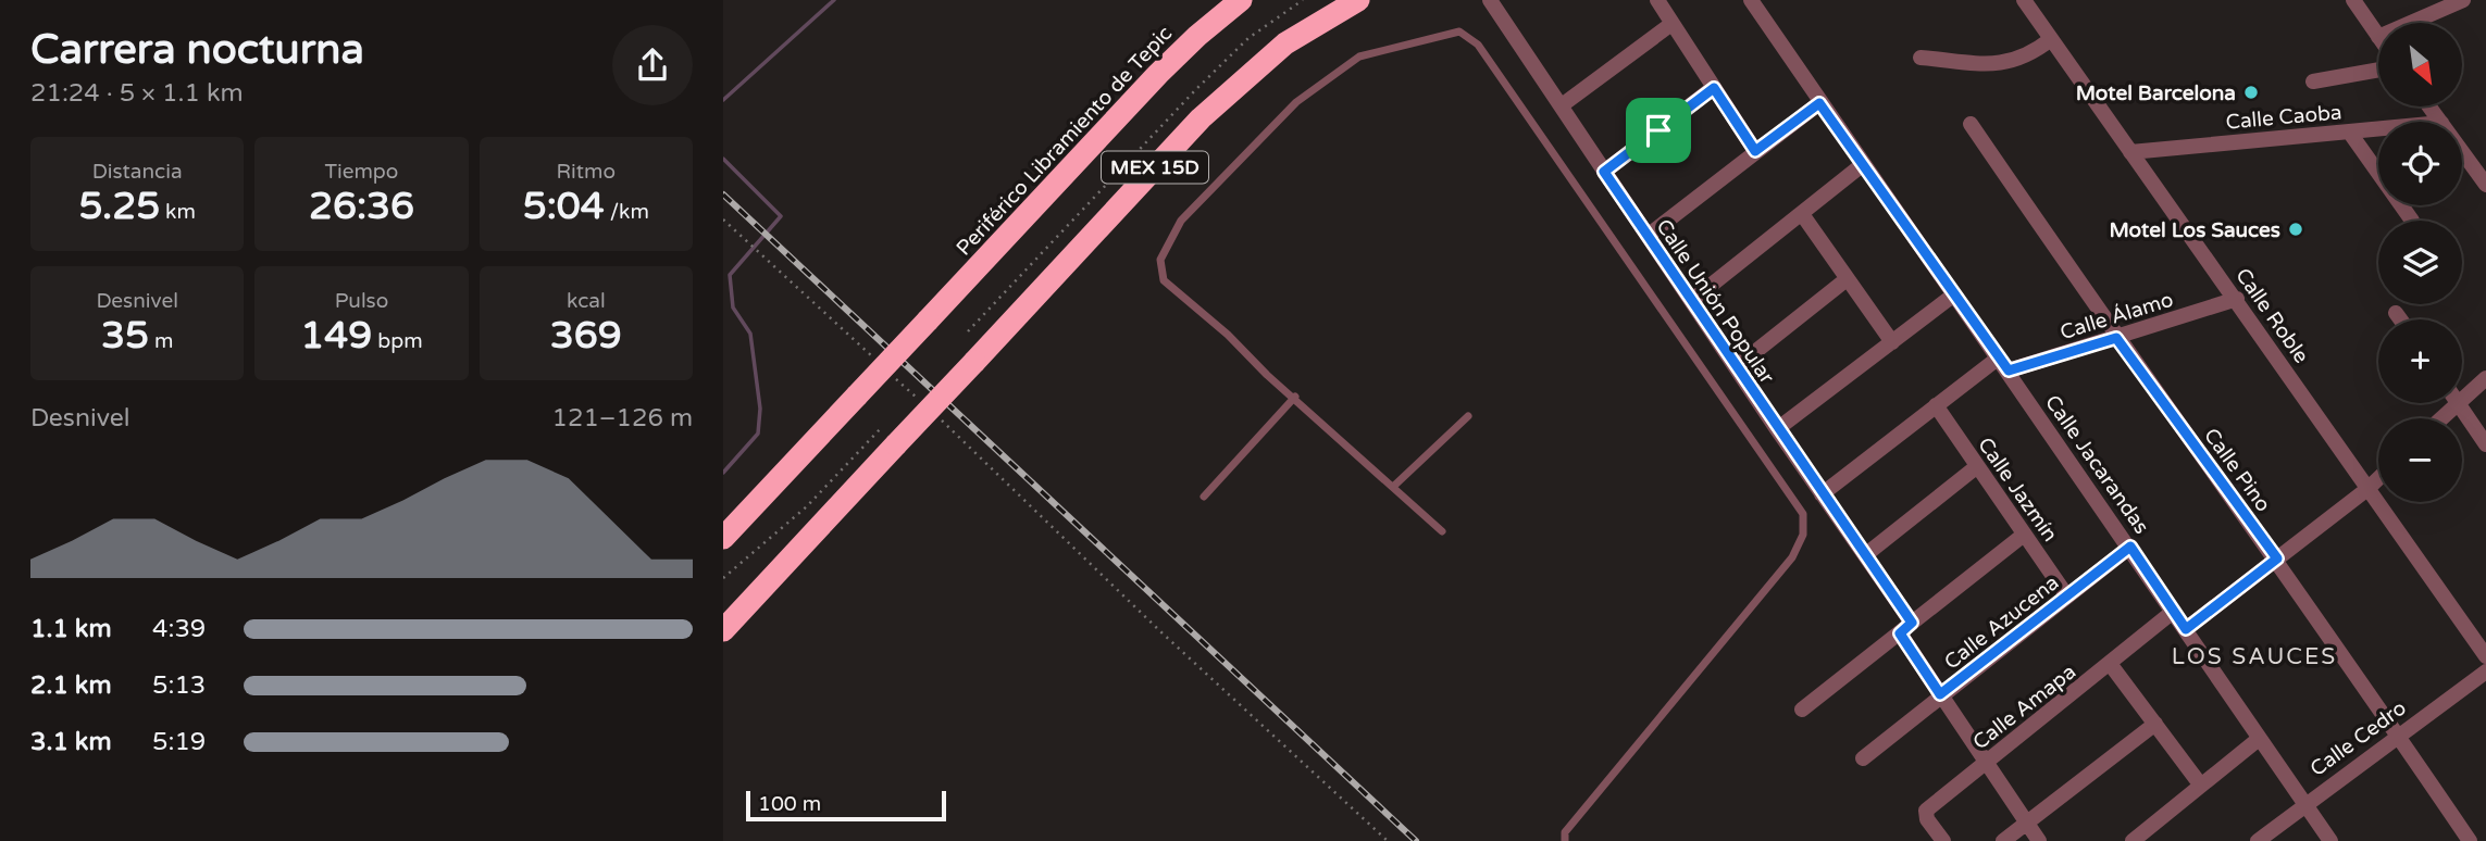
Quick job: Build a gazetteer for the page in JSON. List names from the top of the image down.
{
  "streets": {
    "highway": ["Periférico Libramiento de Tepic", "MEX 15D"],
    "street": [
      "Calle Caoba",
      "Calle Unión Popular",
      "Calle Álamo",
      "Calle Roble",
      "Calle Jacarandas",
      "Calle Pino",
      "Calle Jazmín",
      "Calle Azucena",
      "Calle Amapa",
      "Calle Cedro"
    ]
  },
  "crossings": [
    ["Calle Caoba", "Calle Roble"],
    ["Calle Unión Popular", "Calle Azucena"],
    ["Calle Unión Popular", "Calle Amapa"],
    ["Calle Álamo", "Calle Roble"],
    ["Calle Álamo", "Calle Jacarandas"],
    ["Calle Álamo", "Calle Pino"],
    ["Calle Jacarandas", "Calle Azucena"],
    ["Calle Jacarandas", "Calle Amapa"],
    ["Calle Jacarandas", "Calle Cedro"],
    ["Calle Pino", "Calle Cedro"],
    ["Calle Jazmín", "Calle Azucena"]
  ],
  "districts": ["LOS SAUCES"],
  "places": ["Motel Barcelona", "Motel Los Sauces"],
  "scale_bar": "100 m",
  "north": "bottom right",
  "page": {
    "heading": ["Carrera nocturna", "21:24 · 5 × 1.1 km"],
    "map_buttons": ["+", "−"],
    "stats": [
      ["Distancia", "5.25 km"],
      ["Tiempo", "26:36"],
      ["Ritmo", "5:04 /km"],
      ["Desnivel", "35 m"],
      ["Pulso", "149 bpm"],
      ["kcal", "369"]
    ],
    "chart": ["Desnivel", "121–126 m"],
    "list": [
      {
        "name": "1.1 km",
        "note": "4:39"
      },
      {
        "name": "2.1 km",
        "note": "5:13"
      },
      {
        "name": "3.1 km",
        "note": "5:19"
      }
    ],
    "scale": "100 m"
  }
}
